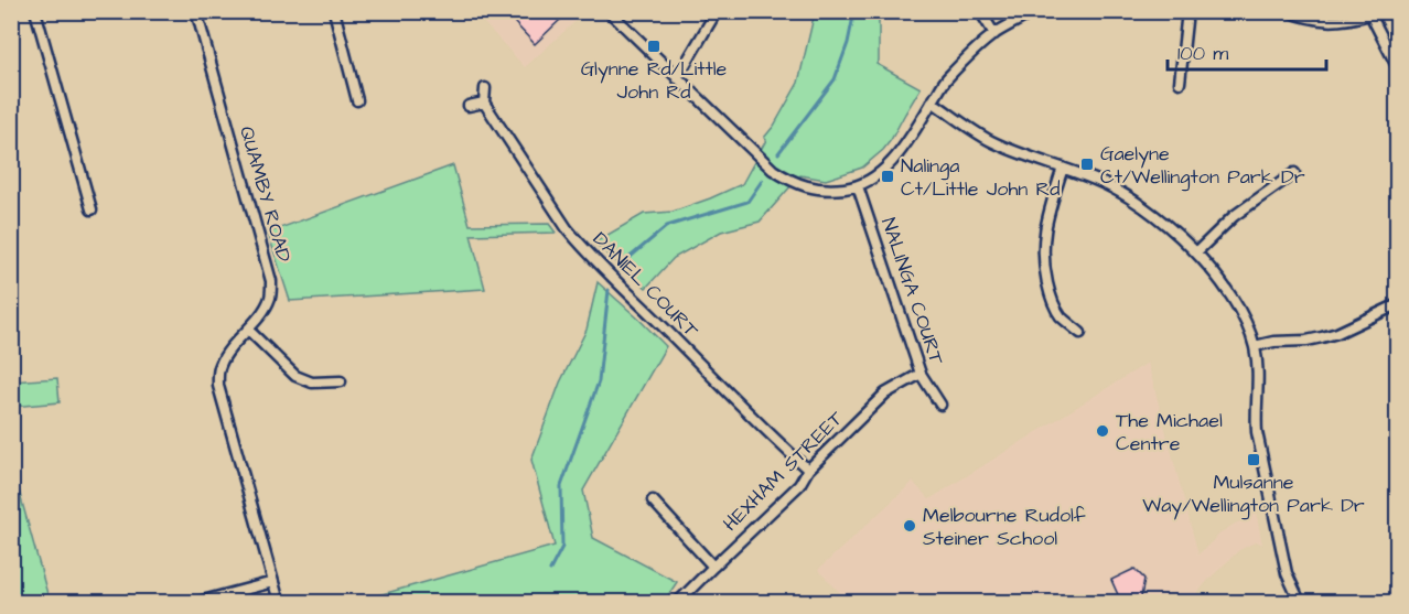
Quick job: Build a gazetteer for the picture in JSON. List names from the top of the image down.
{
  "streets": {
    "street": [
      "QUAMBY ROAD",
      "DANIEL COURT",
      "NALINGA COURT",
      "HEXHAM STREET"
    ]
  },
  "crossings": [
    ["DANIEL COURT", "HEXHAM STREET"],
    ["NALINGA COURT", "HEXHAM STREET"]
  ],
  "places": {
    "transit": [
      "Glynne Rd/Little John Rd",
      "Gaelyne Ct/Wellington Park Dr",
      "Nalinga Ct/Little John Rd",
      "Mulsanne Way/Wellington Park Dr"
    ],
    "other": ["The Michael Centre", "Melbourne Rudolf Steiner School"]
  },
  "scale_bar": "100 m"
}
